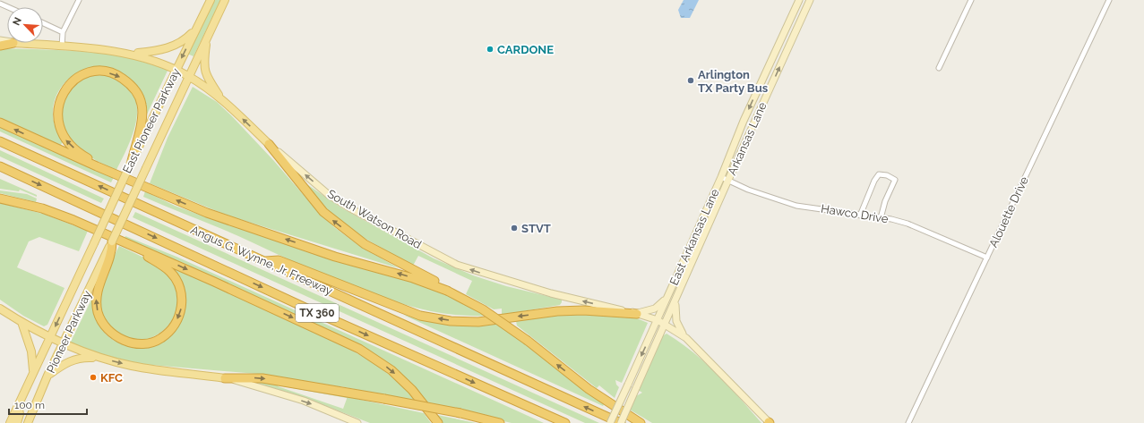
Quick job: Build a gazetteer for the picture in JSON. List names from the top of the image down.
{
  "streets": {
    "highway": ["Angus G. Wynne, Jr. Freeway", "TX 360"],
    "main road": [
      "East Pioneer Parkway",
      "Arkansas Lane",
      "South Watson Road",
      "East Arkansas Lane",
      "Pioneer Parkway"
    ],
    "street": ["Alouette Drive", "Hawco Drive"]
  },
  "crossings": [
    ["East Pioneer Parkway", "South Watson Road"],
    ["East Pioneer Parkway", "Pioneer Parkway"],
    ["Arkansas Lane", "Hawco Drive"],
    ["Arkansas Lane", "East Arkansas Lane"],
    ["Alouette Drive", "Hawco Drive"],
    ["Hawco Drive", "East Arkansas Lane"],
    ["South Watson Road", "East Arkansas Lane"],
    ["East Arkansas Lane", "Angus G. Wynne, Jr. Freeway"]
  ],
  "one_way": ["Arkansas Lane", "South Watson Road"],
  "places": [
    "CARDONE",
    "Arlington TX Party Bus",
    "STVT",
    "KFC"
  ],
  "scale_bar": "100 m",
  "north": "top left"
}
